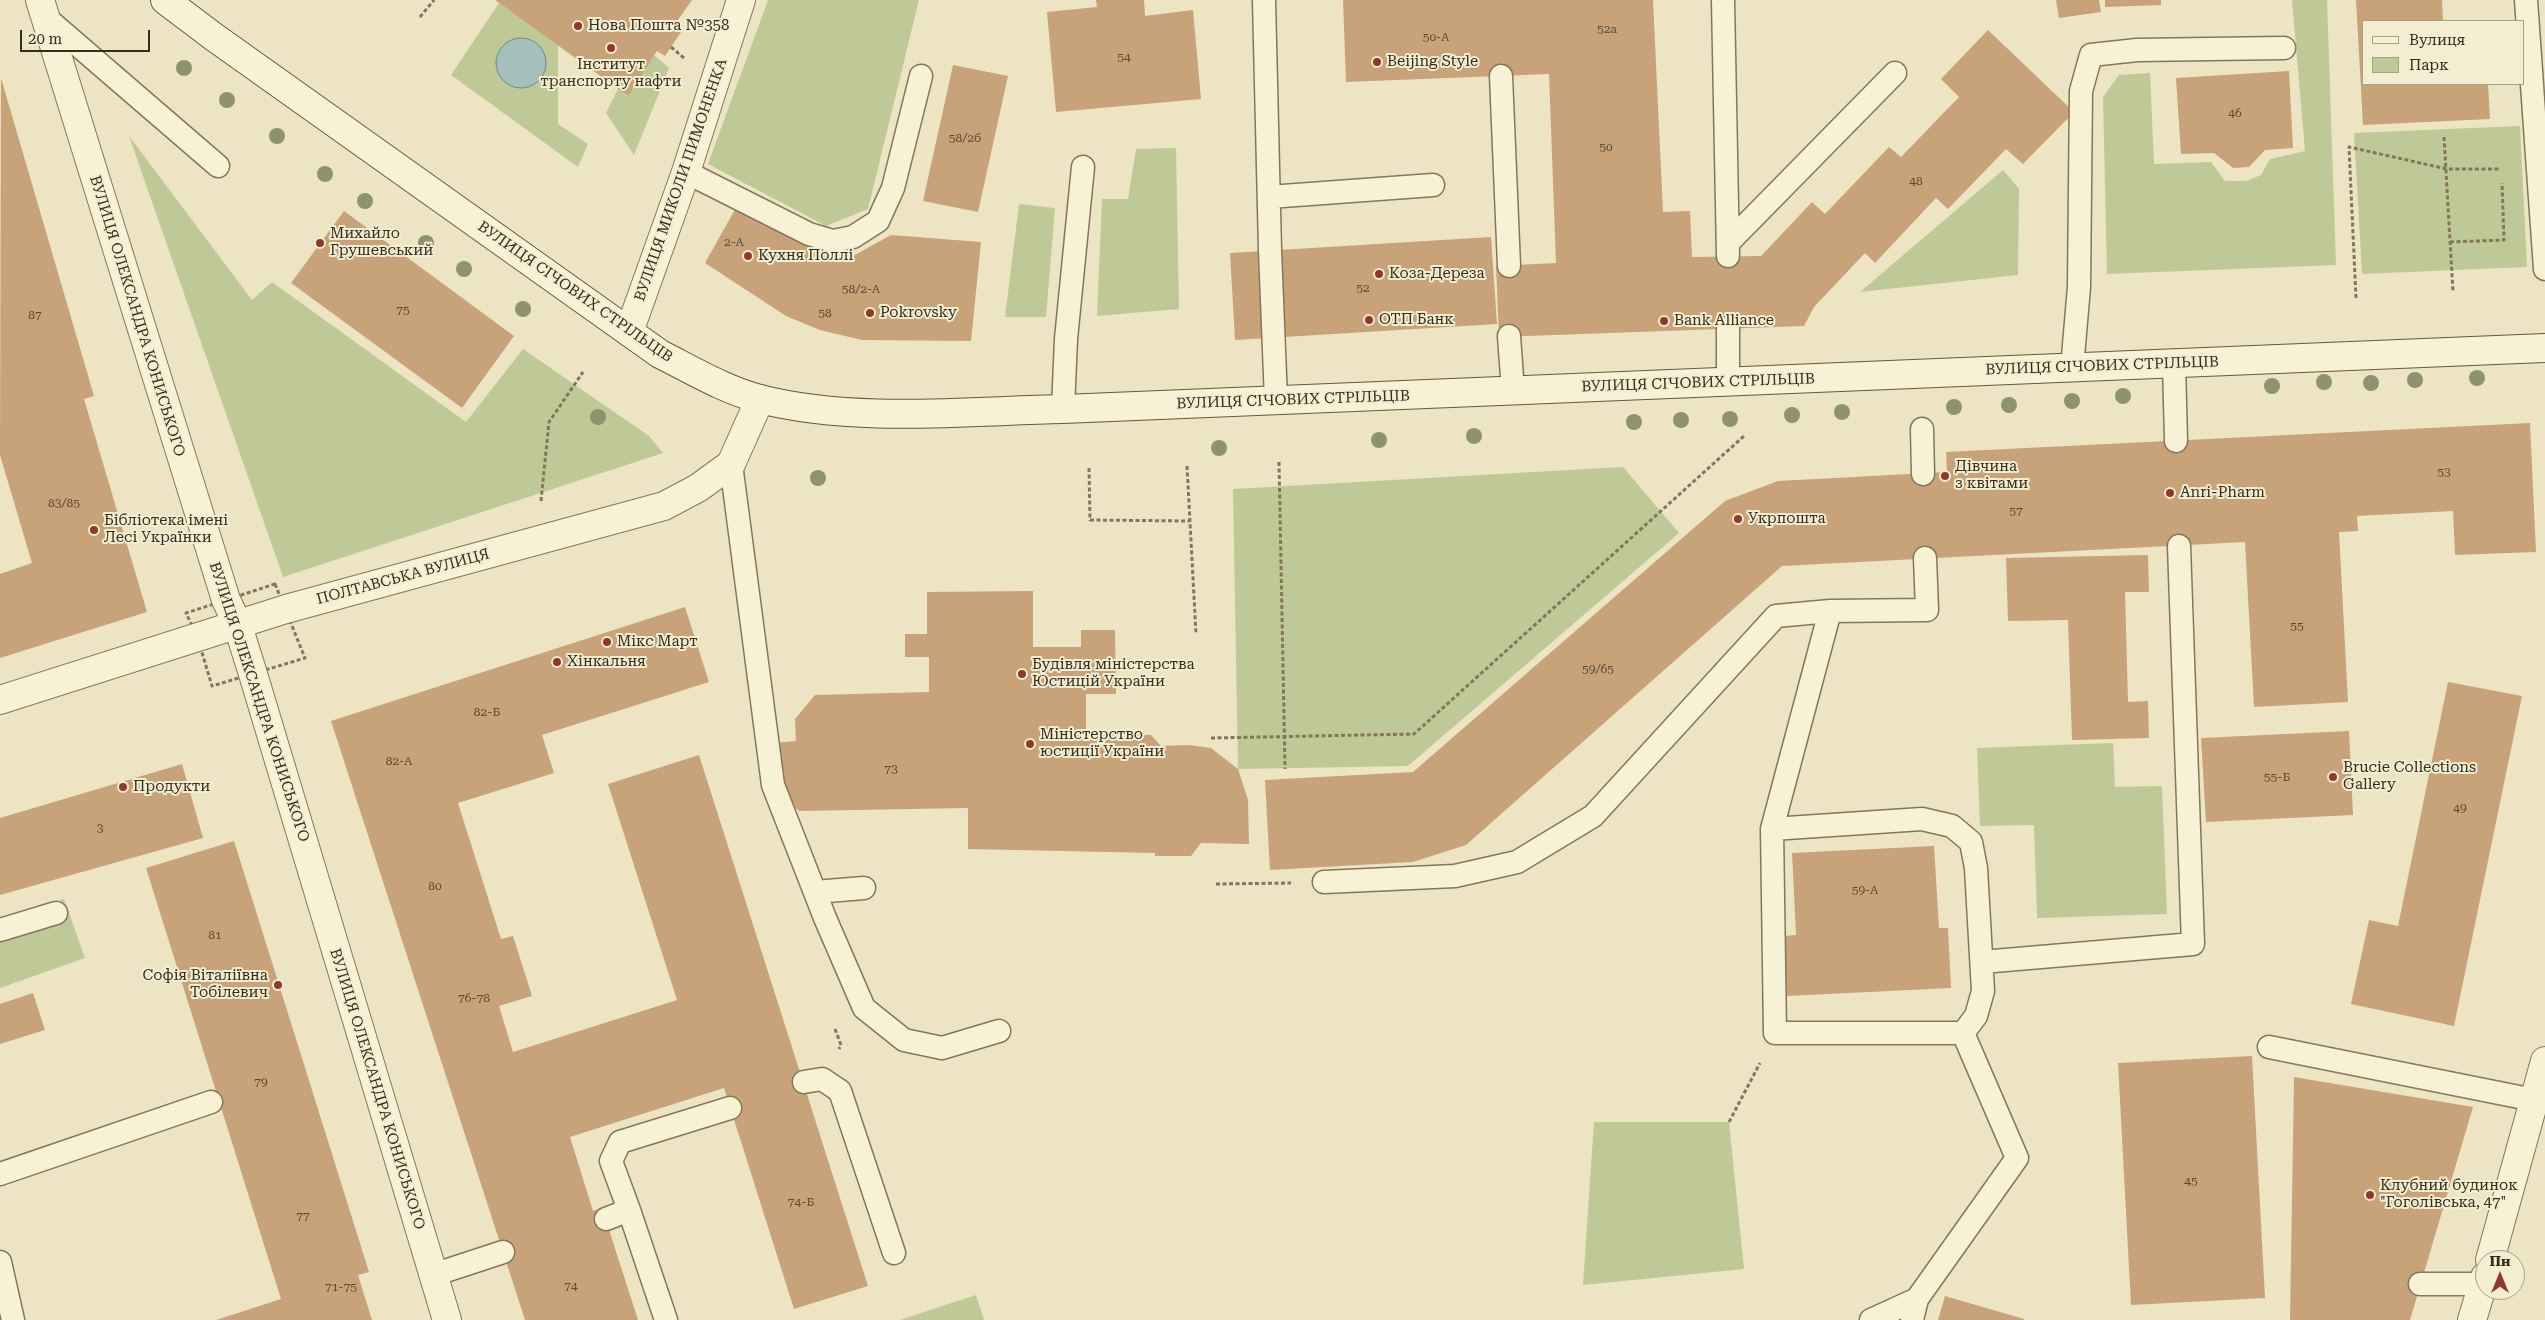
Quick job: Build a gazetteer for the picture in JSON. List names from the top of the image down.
{
  "streets": {
    "street": [
      "ВУЛИЦЯ МИКОЛИ ПИМОНЕНКА",
      "ВУЛИЦЯ СІЧОВИХ СТРІЛЬЦІВ",
      "ВУЛИЦЯ ОЛЕКСАНДРА КОНИСЬКОГО",
      "ПОЛТАВСЬКА ВУЛИЦЯ"
    ]
  },
  "crossings": [
    ["ВУЛИЦЯ МИКОЛИ ПИМОНЕНКА", "ВУЛИЦЯ СІЧОВИХ СТРІЛЬЦІВ"],
    ["ВУЛИЦЯ СІЧОВИХ СТРІЛЬЦІВ", "ПОЛТАВСЬКА ВУЛИЦЯ"],
    ["ВУЛИЦЯ ОЛЕКСАНДРА КОНИСЬКОГО", "ПОЛТАВСЬКА ВУЛИЦЯ"]
  ],
  "places": [
    "Нова Пошта №358",
    "Інститут транспорту нафти",
    "Beijing Style",
    "Михайло Грушевський",
    "Кухня Поллі",
    "Коза-Дереза",
    "Pokrovsky",
    "ОТП Банк",
    "Bank Alliance",
    "Дівчина з квітами",
    "Anri-Pharm",
    "Укрпошта",
    "Бібліотека імені Лесі Українки",
    "Мікс Март",
    "Хінкальня",
    "Будівля міністерства Юстицій України",
    "Міністерство юстиції України",
    "Brucie Collections Gallery",
    "Продукти",
    "Софія Віталіївна Тобілевич",
    "Клубний будинок \"Гоголівська, 47\""
  ],
  "house_numbers": [
    "52а",
    "50-А",
    "54",
    "46",
    "58/2б",
    "50",
    "48",
    "2-А",
    "52",
    "58/2-А",
    "75",
    "58",
    "87",
    "53",
    "83/85",
    "57",
    "55",
    "59/65",
    "82-Б",
    "82-А",
    "73",
    "55-Б",
    "49",
    "3",
    "80",
    "59-А",
    "81",
    "76-78",
    "79",
    "45",
    "74-Б",
    "77",
    "74",
    "71-75"
  ],
  "legend": ["Вулиця", "Парк"],
  "scale_bar": "20 m",
  "north": "top"
}
